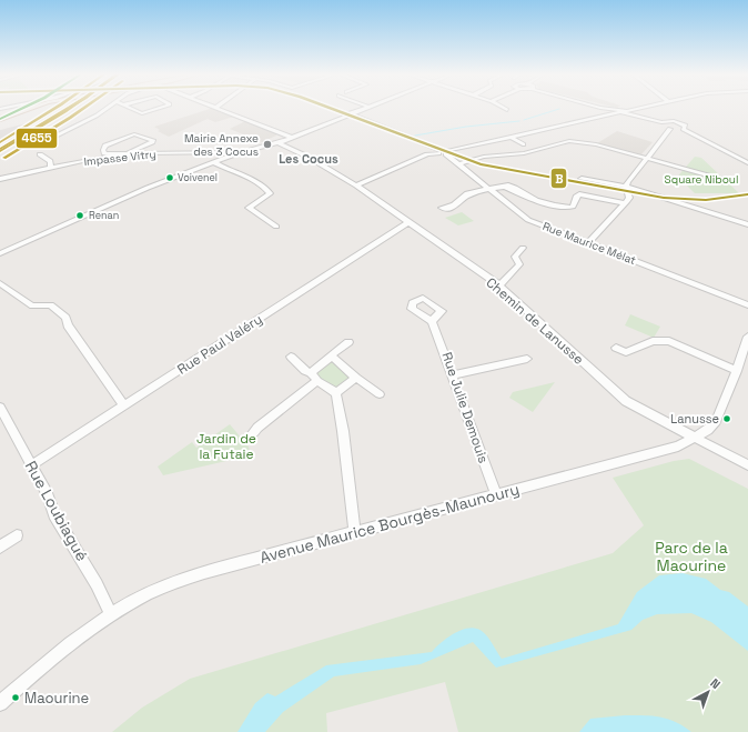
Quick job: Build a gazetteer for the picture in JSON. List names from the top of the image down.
{
  "streets": {
    "street": [
      "Impasse Vitry",
      "Rue Maurice Mélat",
      "Chemin de Lanusse",
      "Rue Paul Valéry",
      "Rue Julie Demouis",
      "Rue Loubiagué",
      "Avenue Maurice Bourgès-Maunoury"
    ]
  },
  "crossings": [
    ["Chemin de Lanusse", "Rue Paul Valéry"],
    ["Chemin de Lanusse", "Avenue Maurice Bourgès-Maunoury"],
    ["Rue Paul Valéry", "Rue Loubiagué"],
    ["Rue Julie Demouis", "Avenue Maurice Bourgès-Maunoury"],
    ["Rue Loubiagué", "Avenue Maurice Bourgès-Maunoury"]
  ],
  "districts": ["Les Cocus"],
  "parks": ["Square Niboul", "Jardin de la Futaie", "Parc de la Maourine"],
  "places": [
    "Mairie Annexe des 3 Cocus",
    "Voivenel",
    "Renan",
    "Lanusse",
    "Maourine"
  ],
  "lines": ["transit line B", "transit line 4655"],
  "north": "top right"
}
